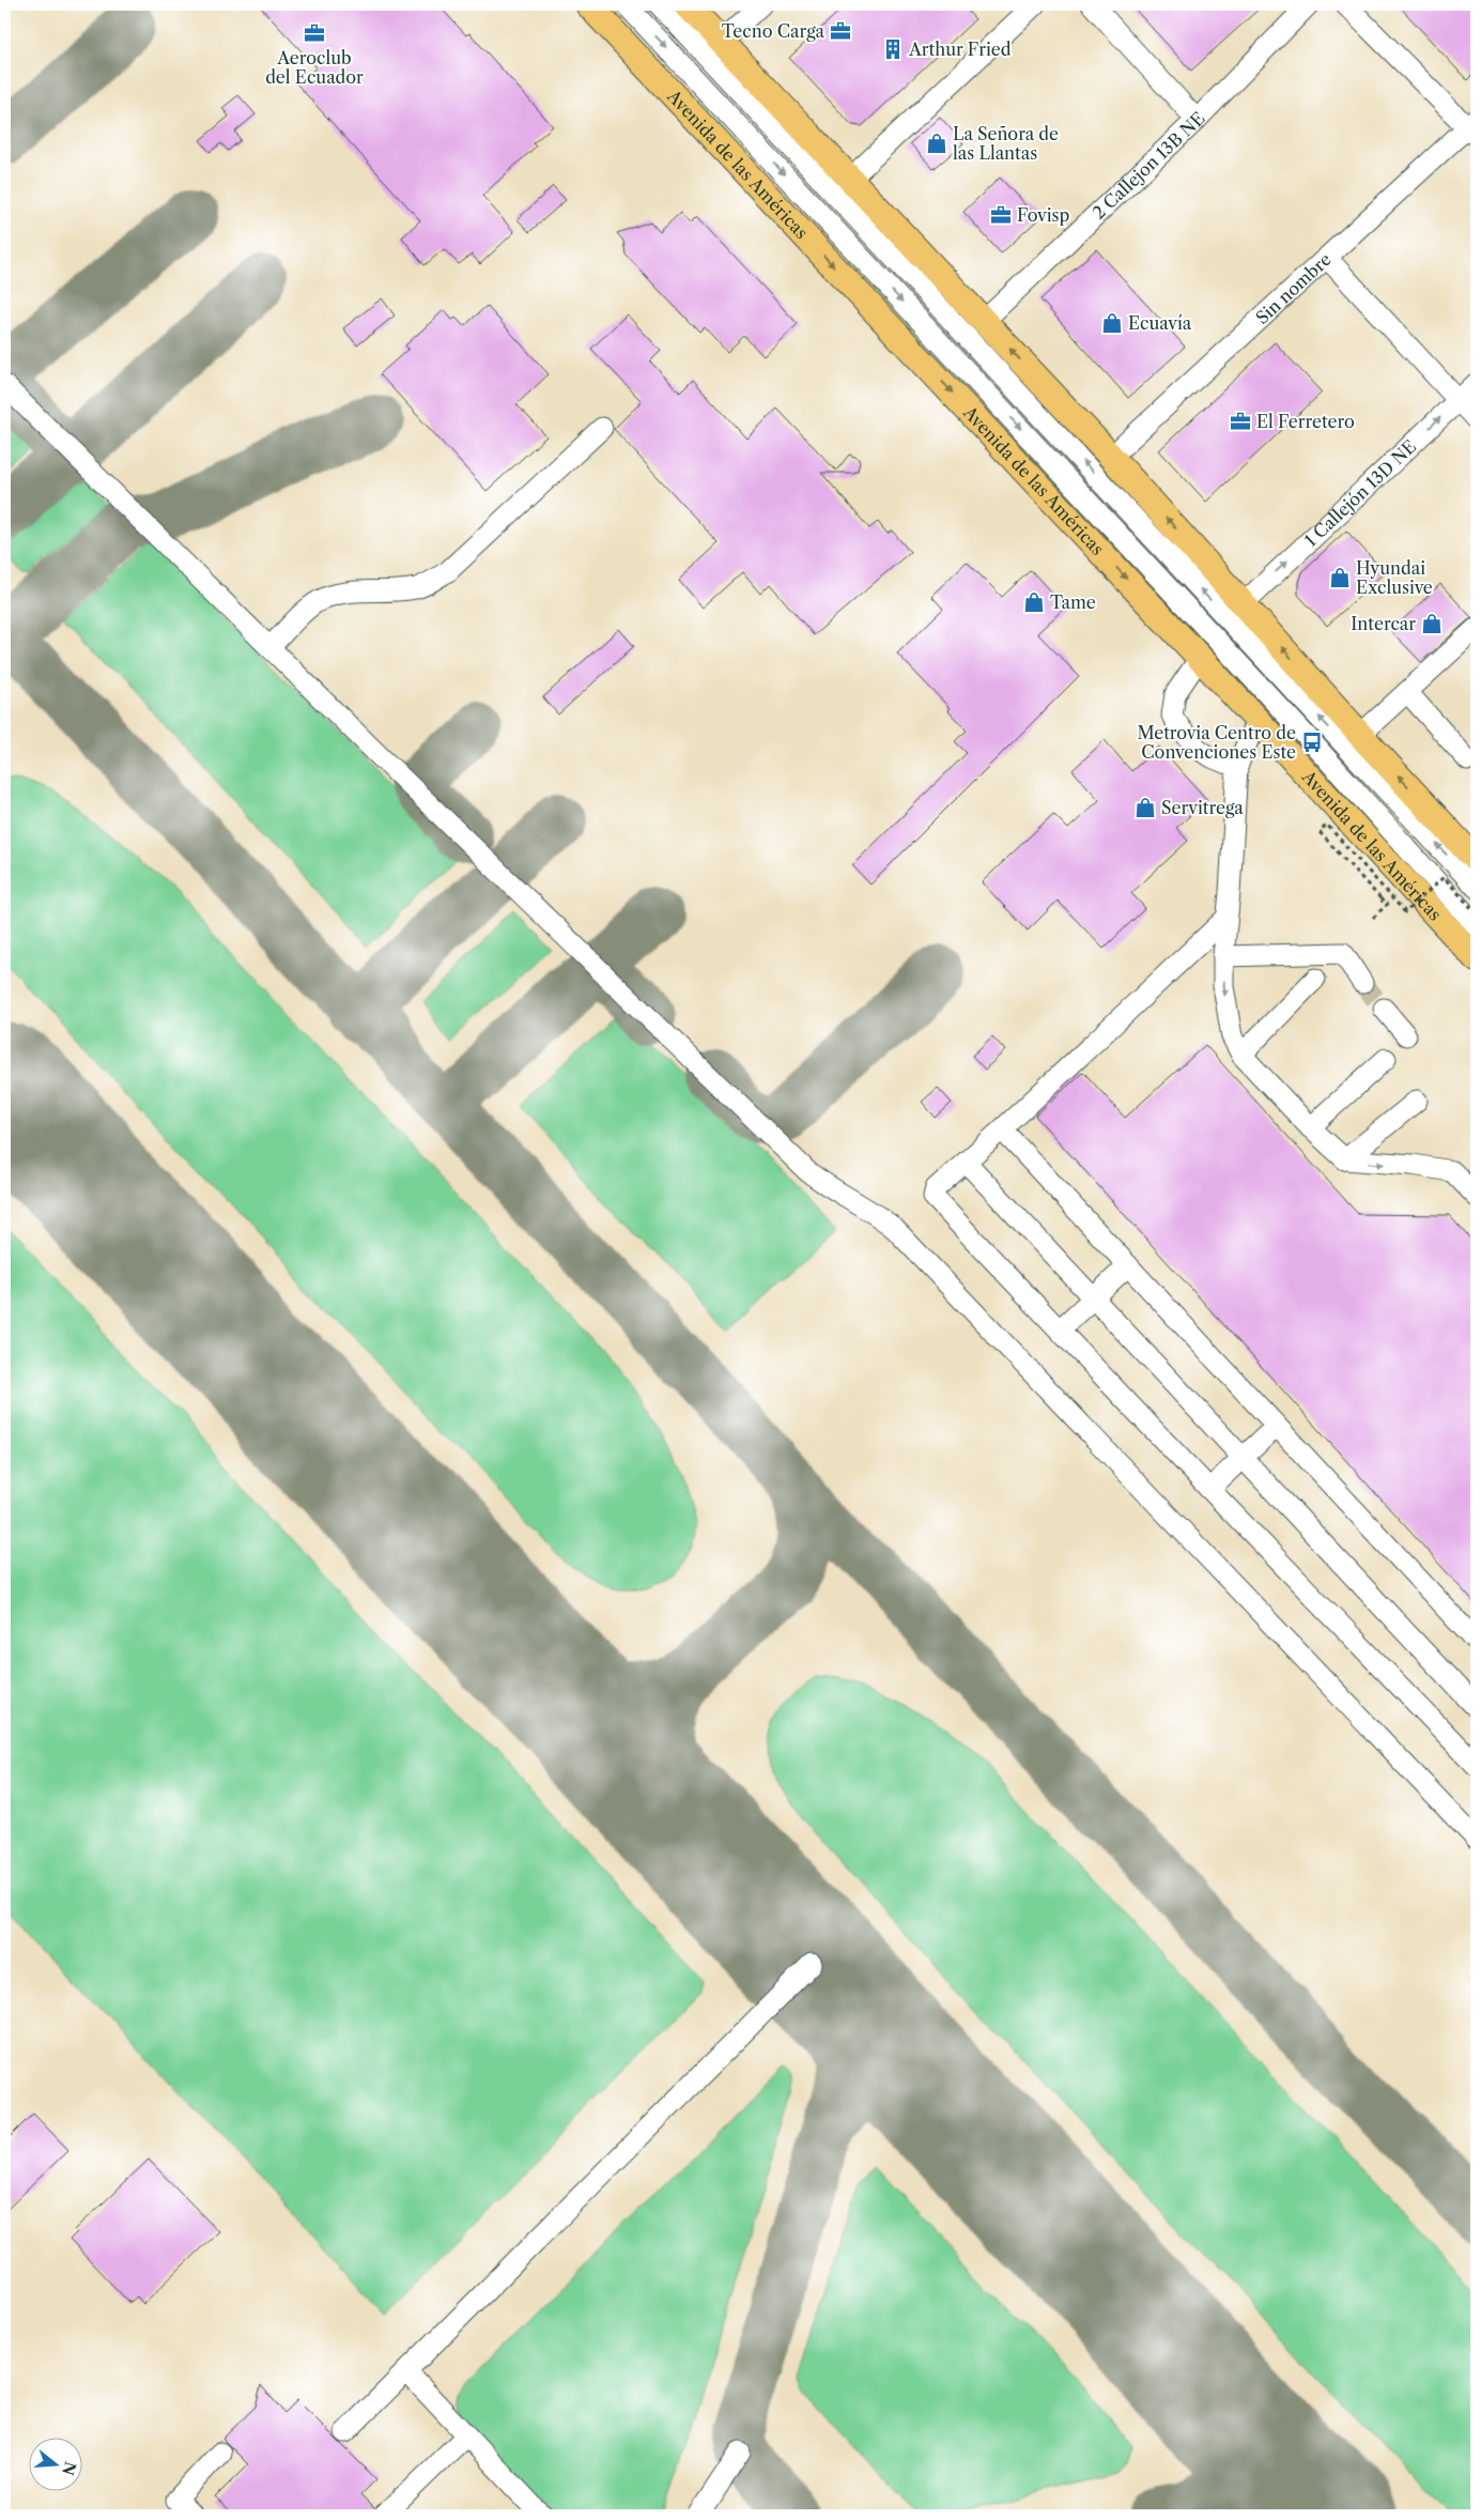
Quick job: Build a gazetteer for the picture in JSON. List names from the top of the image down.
{
  "streets": {
    "main road": ["Avenida de las Américas"],
    "street": ["2 Callejon 13B NE", "Sin nombre", "1 Callejón 13D NE"]
  },
  "places": {
    "office": [
      "Tecno Carga",
      "Aeroclub del Ecuador",
      "Fovisp",
      "El Ferretero"
    ],
    "building": ["Arthur Fried"],
    "shop": [
      "La Señora de las Llantas",
      "Ecuavía",
      "Hyundai Exclusive",
      "Tame",
      "Intercar",
      "Servitrega"
    ],
    "bus stop": ["Metrovia Centro de Convenciones Este"]
  },
  "north": "right"
}
